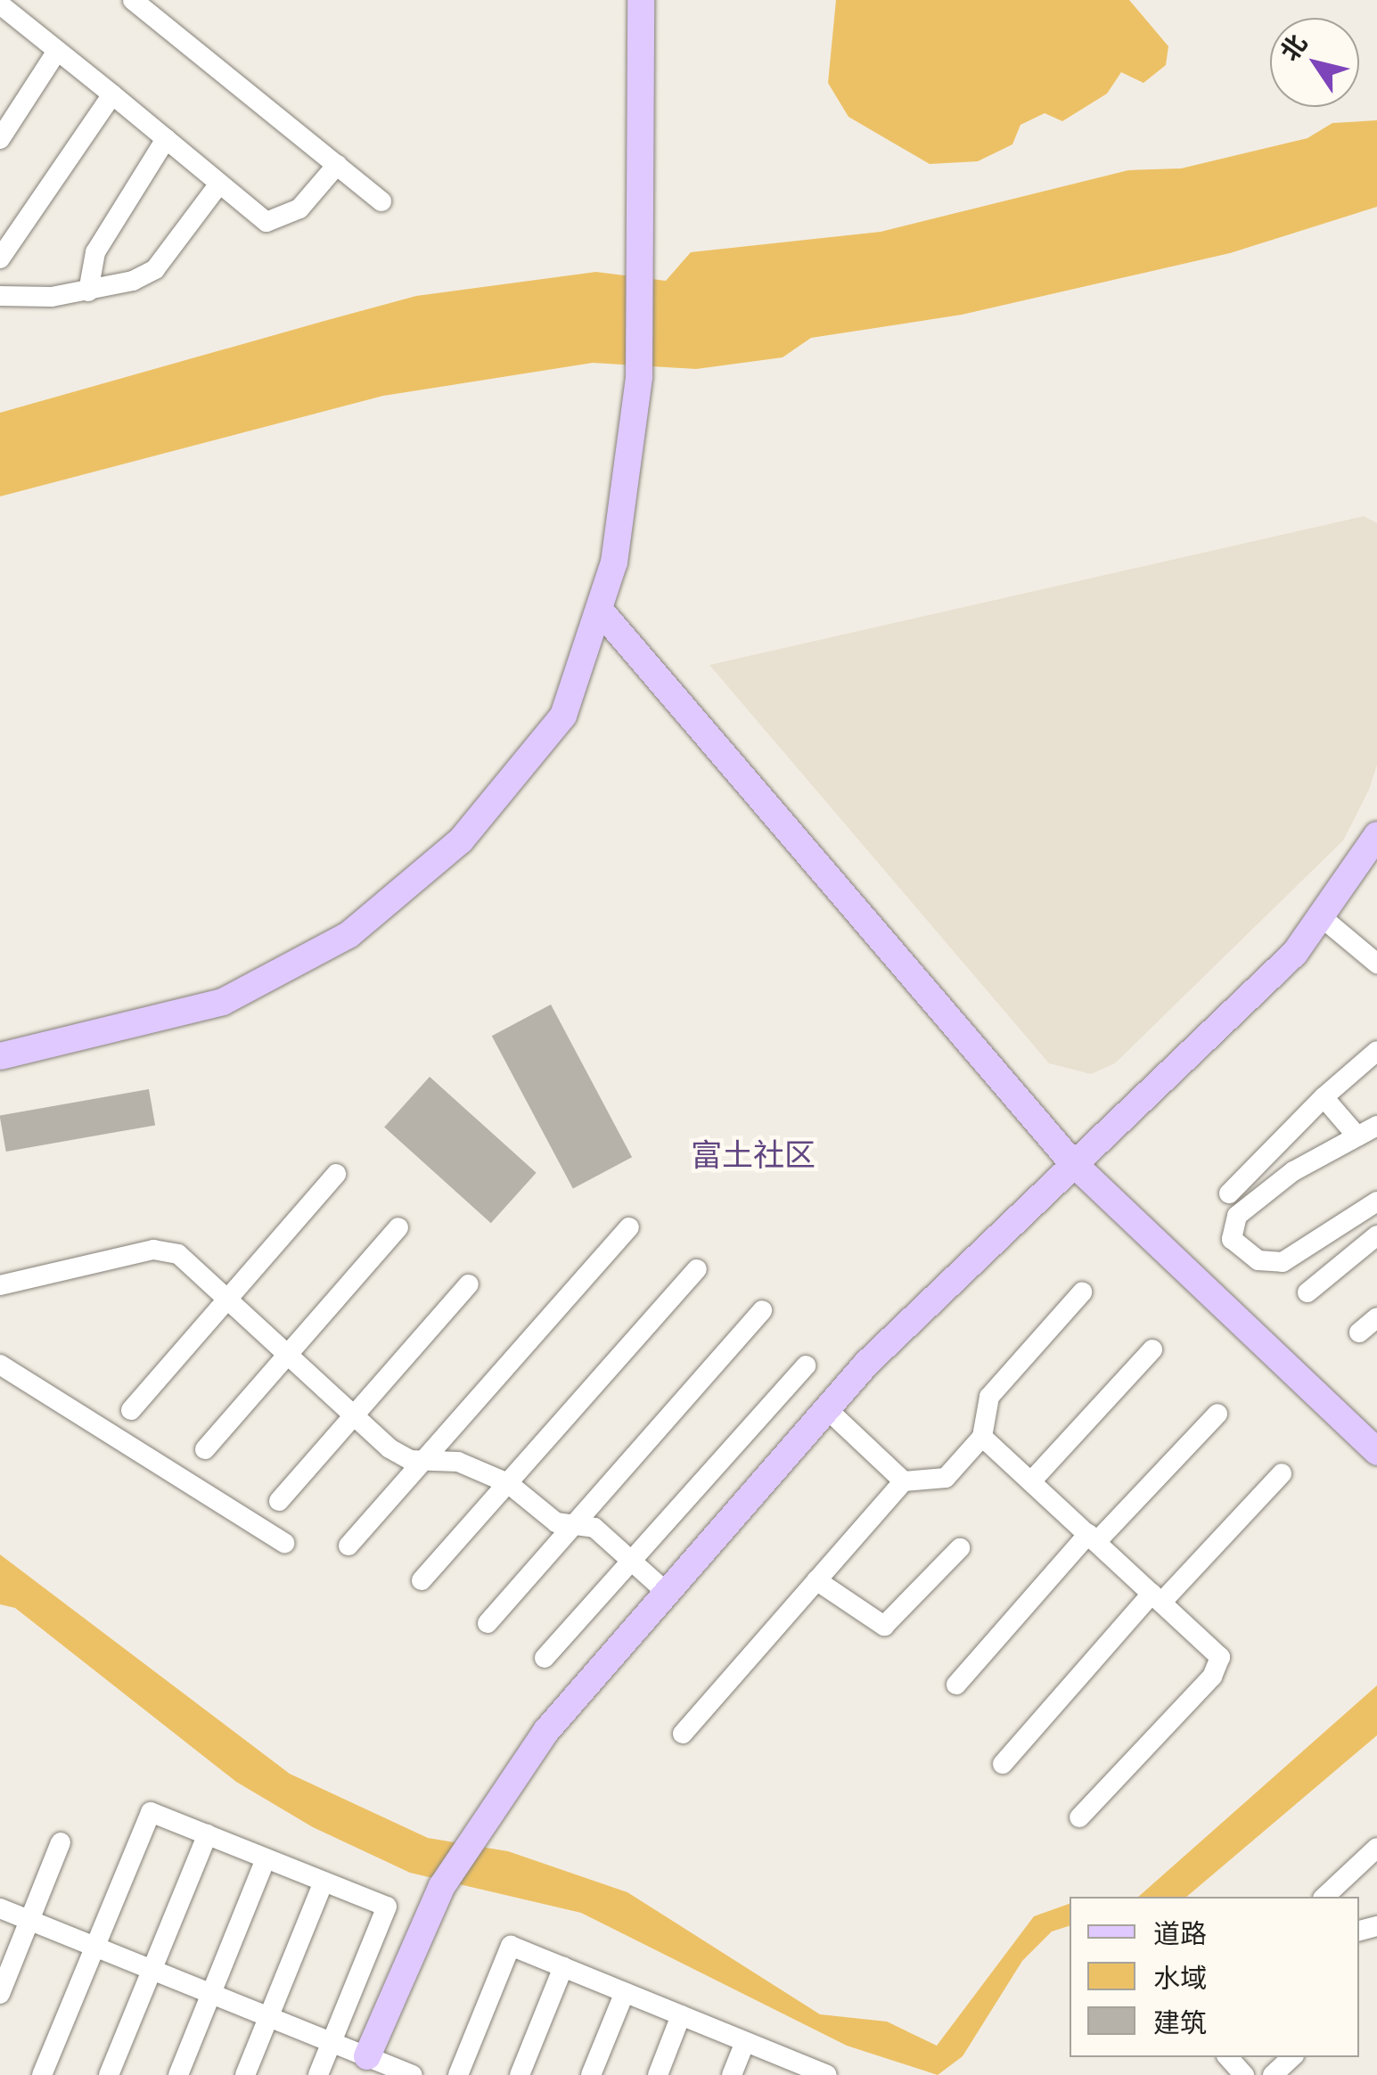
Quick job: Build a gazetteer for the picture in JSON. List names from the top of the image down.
{
  "districts": ["富土社区"],
  "legend": ["道路", "水域", "建筑"],
  "north": "top left"
}
